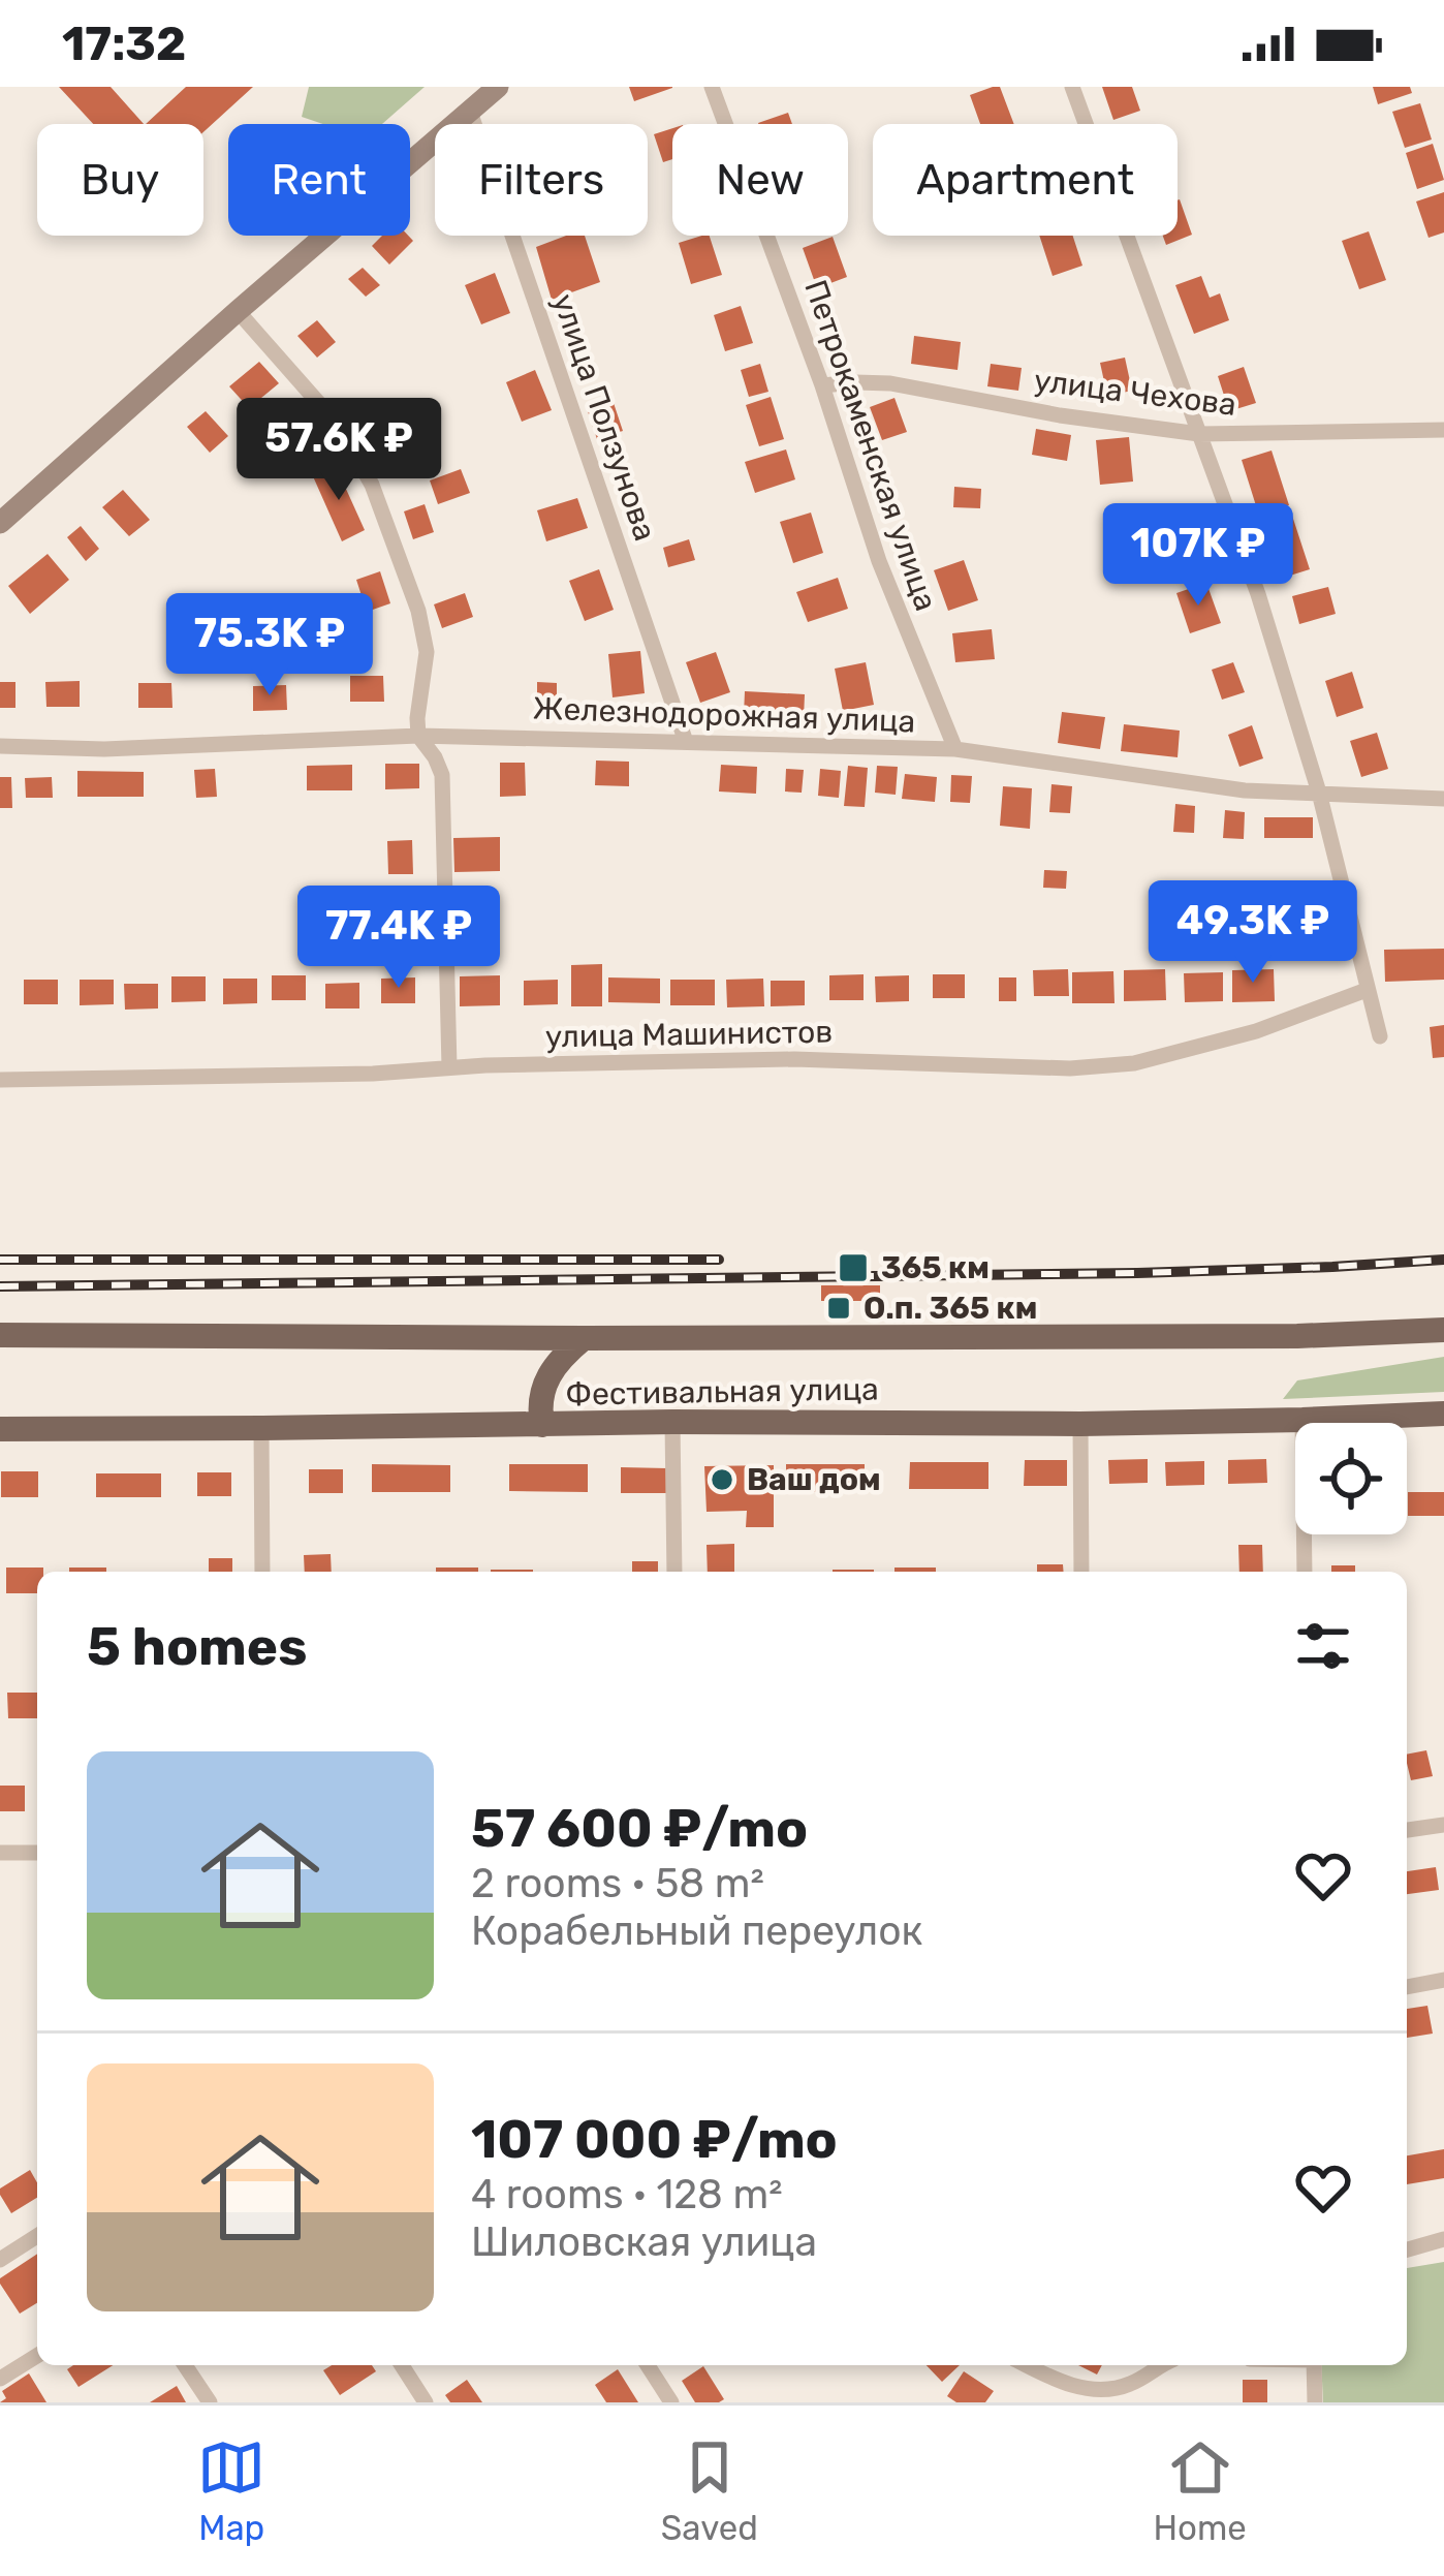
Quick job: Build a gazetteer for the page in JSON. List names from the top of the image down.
{
  "streets": {
    "main road": ["Фестивальная улица"],
    "street": [
      "улица Чехова",
      "улица Ползунова",
      "Петрокаменская улица",
      "Железнодорожная улица",
      "улица Машинистов"
    ]
  },
  "crossings": [
    ["улица Чехова", "Петрокаменская улица"],
    ["улица Ползунова", "Железнодорожная улица"],
    ["Петрокаменская улица", "Железнодорожная улица"]
  ],
  "places": {
    "transit": ["365 км", "О.п. 365 км"],
    "other": ["Ваш дом"]
  },
  "page": {
    "status": "17:32",
    "chip": [
      "Buy",
      "Rent",
      "Filters",
      "New",
      "Apartment"
    ],
    "price": [
      "57.6K ₽",
      "107K ₽",
      "75.3K ₽",
      "49.3K ₽",
      "77.4K ₽"
    ],
    "heading": "5 homes",
    "list": [
      {
        "name": "57 600 ₽/mo",
        "note": "2 rooms · 58 m² · Корабельный переулок"
      },
      {
        "name": "107 000 ₽/mo",
        "note": "4 rooms · 128 m² · Шиловская улица"
      }
    ],
    "tabs": ["Map", "Saved", "Home"]
  }
}
